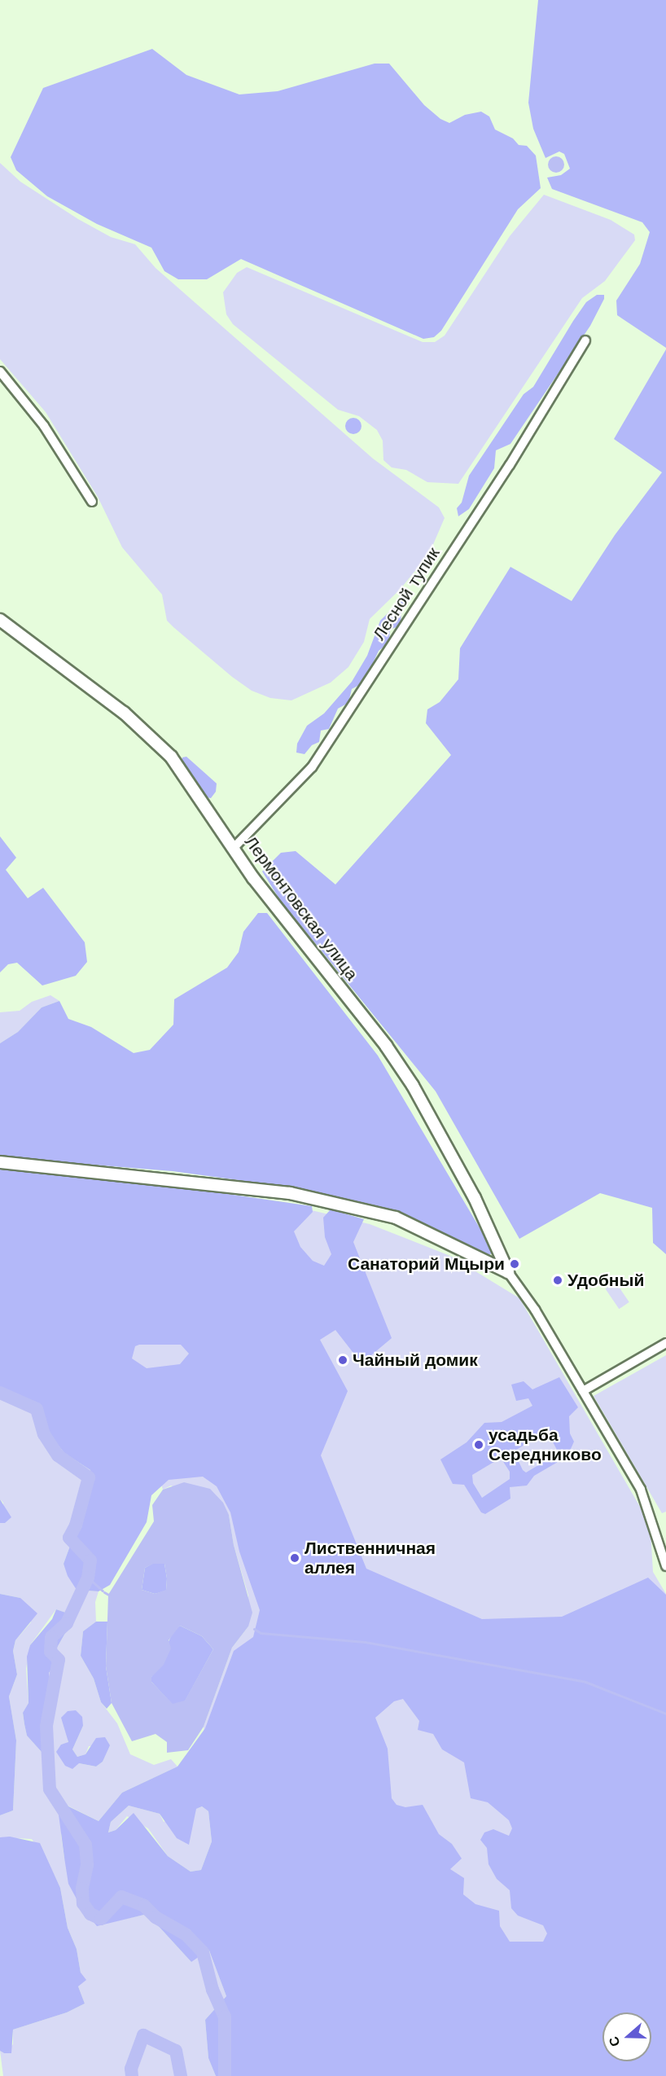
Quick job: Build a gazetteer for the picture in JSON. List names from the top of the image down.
{
  "streets": {
    "street": ["Лесной тупик", "Лермонтовская улица"]
  },
  "crossings": [
    ["Лесной тупик", "Лермонтовская улица"]
  ],
  "places": [
    "Санаторий Мцыри",
    "Удобный",
    "Чайный домик",
    "усадьба Середниково",
    "Лиственничная аллея"
  ],
  "north": "left"
}
